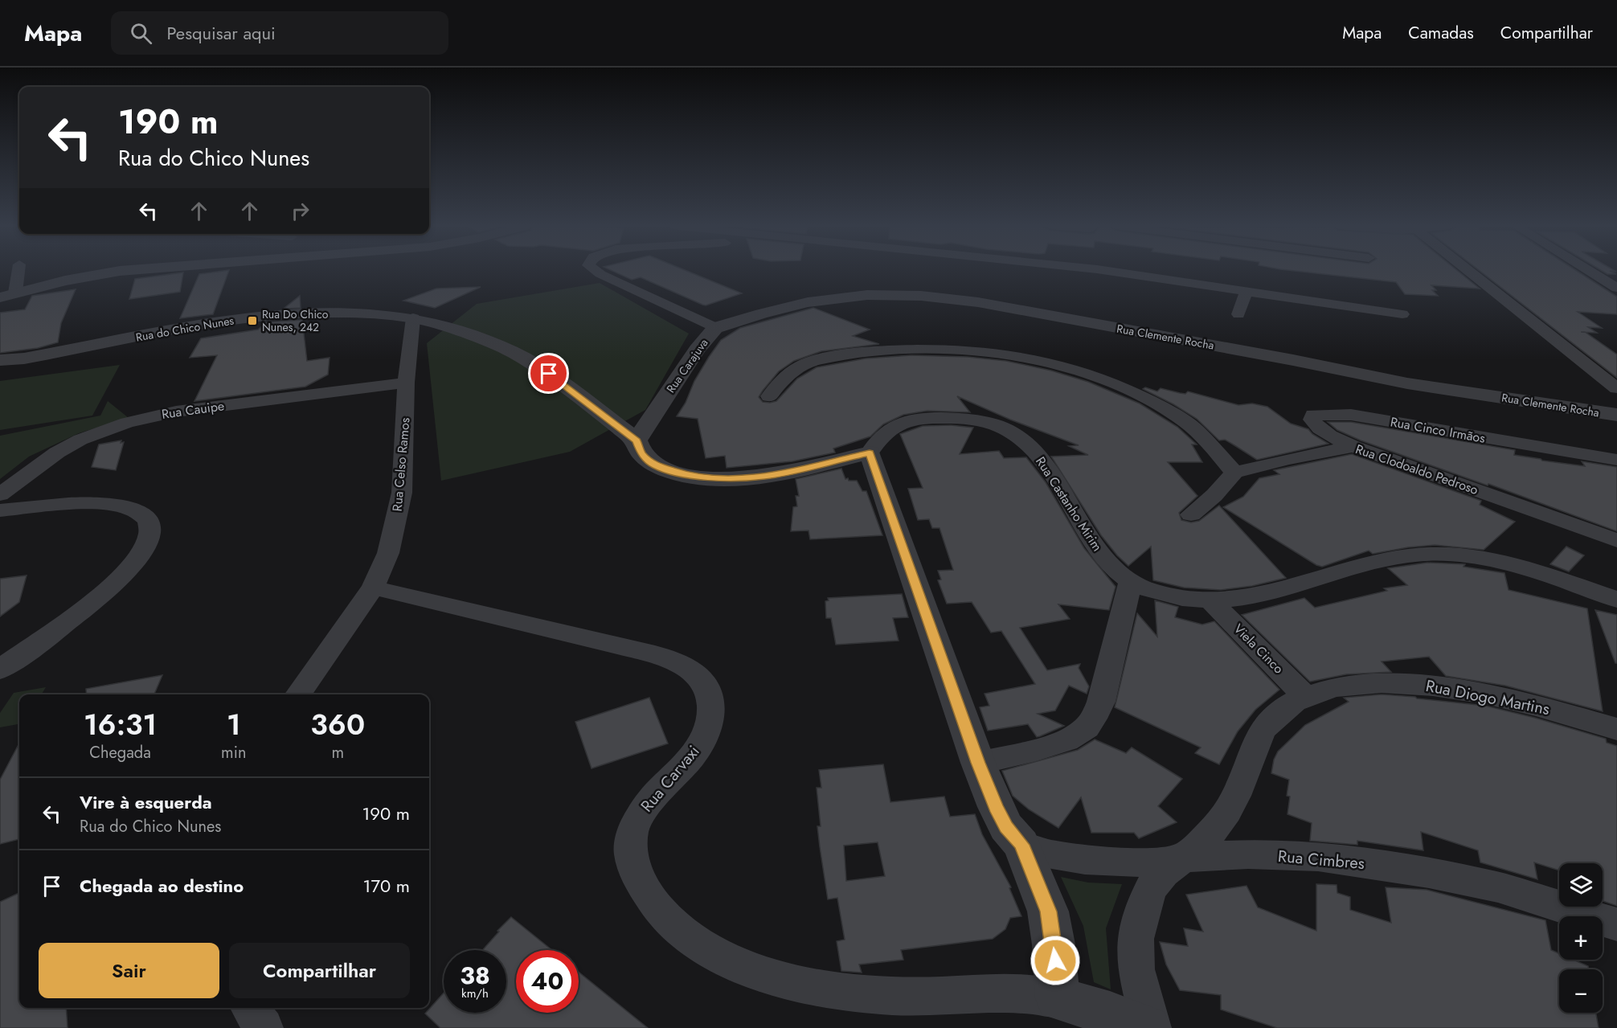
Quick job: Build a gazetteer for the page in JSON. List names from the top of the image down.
{
  "streets": {
    "street": [
      "Rua do Chico Nunes",
      "Rua Clemente Rocha",
      "Rua Carajuva",
      "Rua Cauipe",
      "Rua Cinco Irmãos",
      "Rua Celso Ramos",
      "Rua Clodoaldo Pedroso",
      "Rua Castanho Mirim",
      "Viela Cinco",
      "Rua Diogo Martins",
      "Rua Carvaxi",
      "Rua Cimbres"
    ]
  },
  "crossings": [
    ["Rua do Chico Nunes", "Rua Carajuva"],
    ["Rua do Chico Nunes", "Rua Celso Ramos"],
    ["Rua do Chico Nunes", "Rua Castanho Mirim"],
    ["Rua Clemente Rocha", "Rua Carajuva"],
    ["Rua Cauipe", "Rua Celso Ramos"],
    ["Rua Cinco Irmãos", "Rua Clodoaldo Pedroso"],
    ["Rua Celso Ramos", "Rua Carvaxi"],
    ["Rua Castanho Mirim", "Viela Cinco"],
    ["Viela Cinco", "Rua Diogo Martins"],
    ["Rua Diogo Martins", "Rua Cimbres"]
  ],
  "places": {
    "transit": ["Rua Do Chico Nunes, 242"]
  },
  "page": {
    "header": "Mapa",
    "search": "Pesquisar aqui",
    "nav": ["Mapa", "Camadas", "Compartilhar"],
    "turn": ["190 m", "Rua do Chico Nunes"],
    "eta": [
      "16:31",
      "Chegada",
      "1",
      "min",
      "360",
      "m"
    ],
    "list": [
      {
        "name": "Vire à esquerda",
        "note": "Rua do Chico Nunes",
        "value": "190 m"
      },
      {
        "name": "Chegada ao destino",
        "value": "170 m"
      }
    ],
    "map_buttons": ["+", "−"],
    "buttons": ["Sair", "Compartilhar"],
    "speed": "38 km/h",
    "limit": "40"
  }
}
